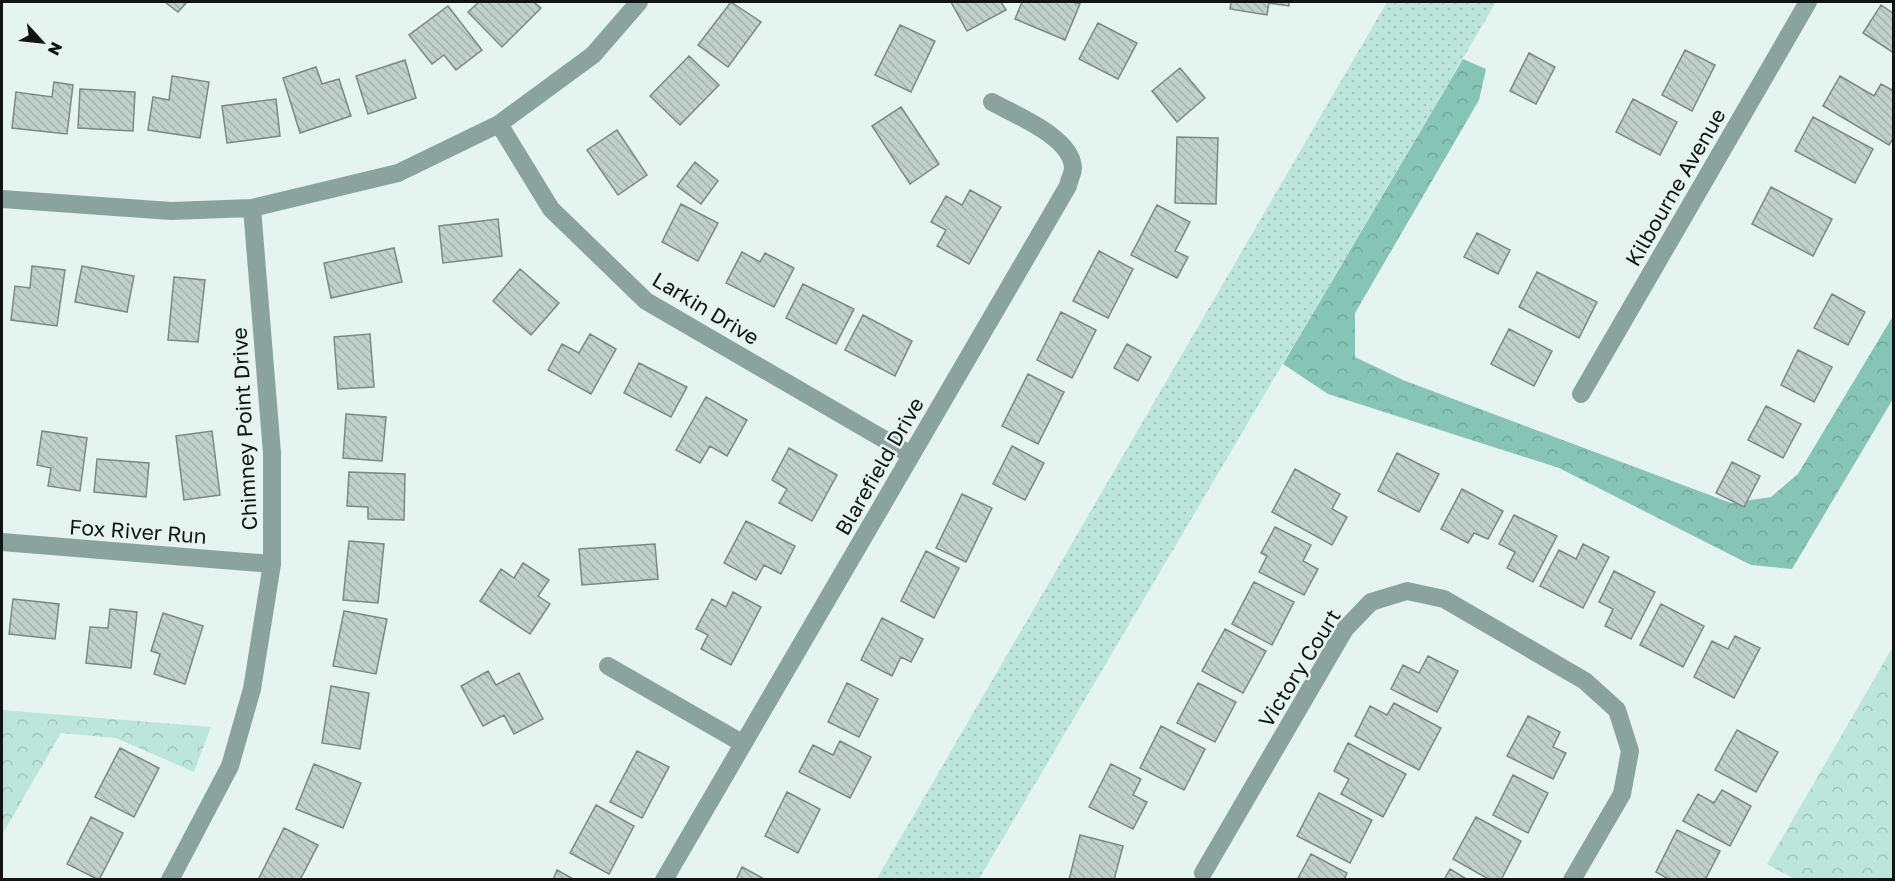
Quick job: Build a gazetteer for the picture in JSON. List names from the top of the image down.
{
  "streets": {
    "street": [
      "Kilbourne Avenue",
      "Larkin Drive",
      "Chimney Point Drive",
      "Blarefield Drive",
      "Fox River Run",
      "Victory Court"
    ]
  },
  "crossings": [
    ["Larkin Drive", "Blarefield Drive"],
    ["Chimney Point Drive", "Fox River Run"]
  ],
  "north": "bottom right"
}
